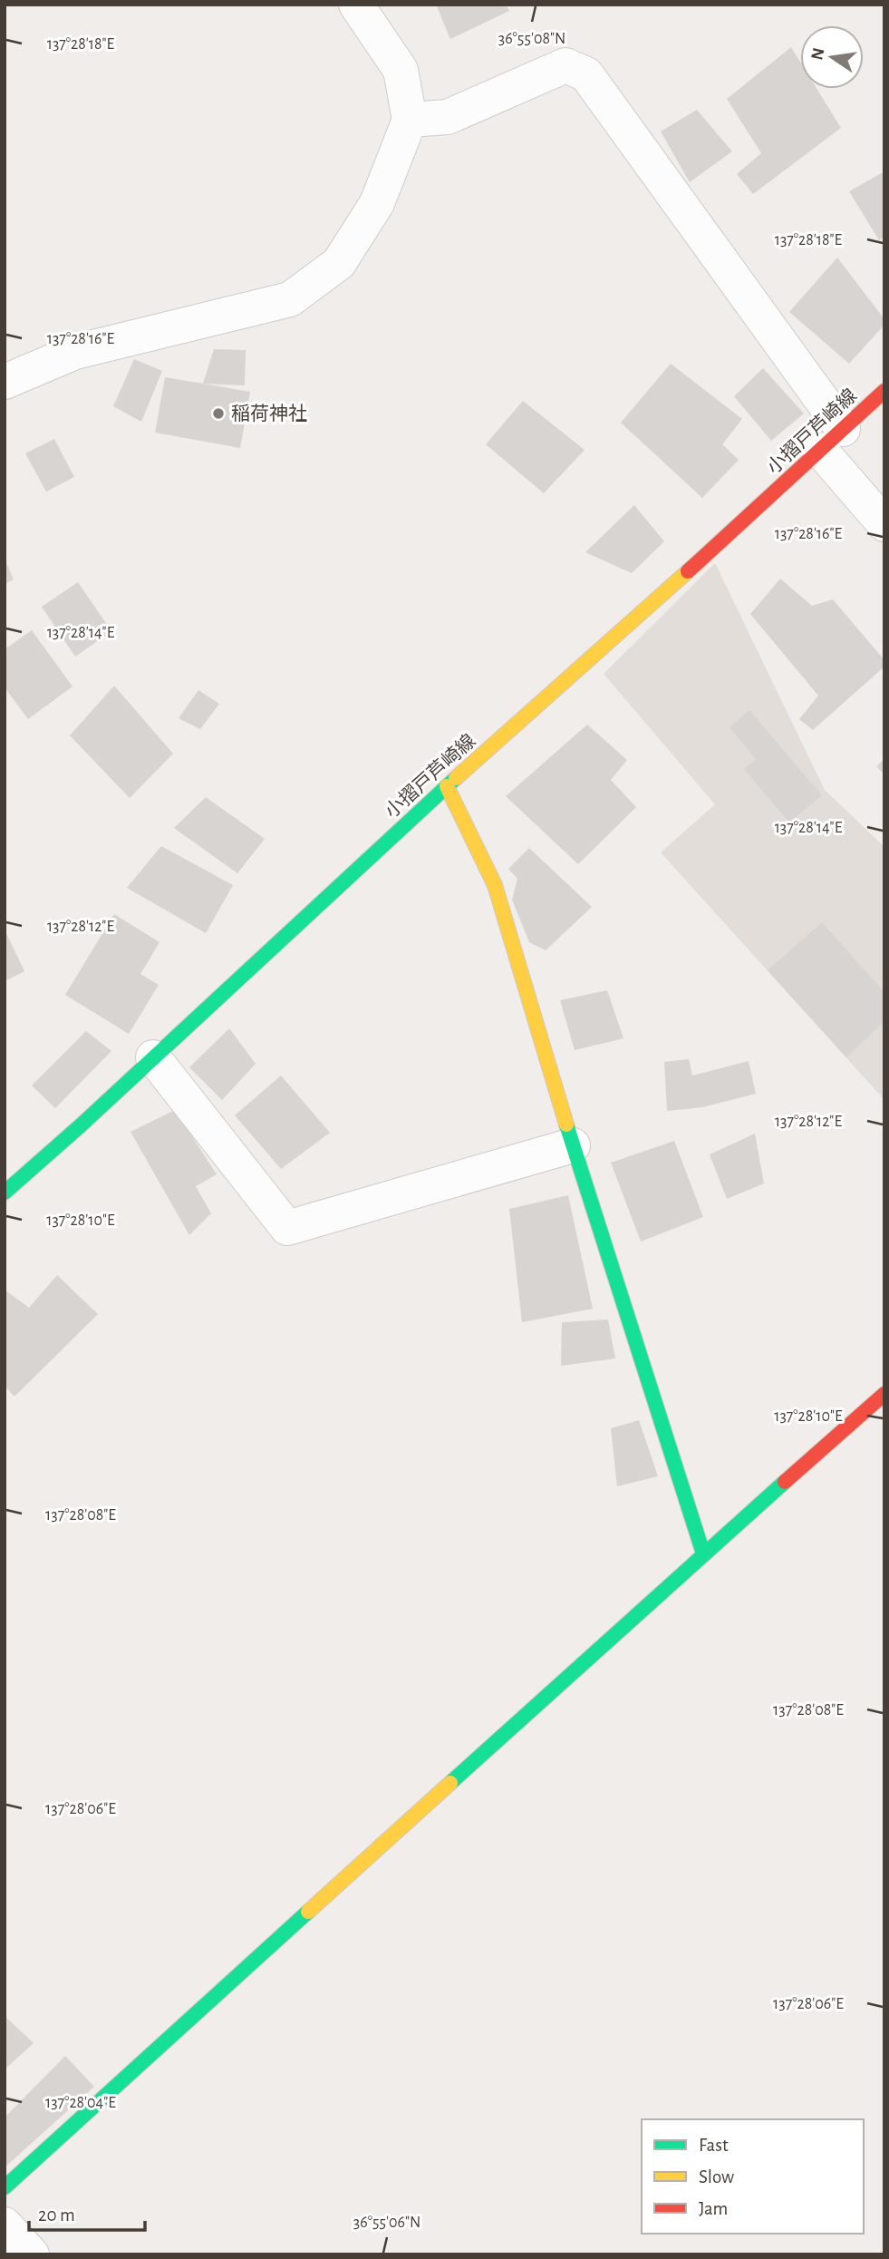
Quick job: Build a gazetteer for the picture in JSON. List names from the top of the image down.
{
  "streets": {
    "street": ["小摺戸芦崎線"]
  },
  "places": ["稲荷神社"],
  "legend": ["Fast", "Slow", "Jam"],
  "scale_bar": "20 m",
  "north": "left",
  "coordinates": [
    "36°55'08\"N",
    "137°28'18\"E",
    "137°28'16\"E",
    "137°28'14\"E",
    "137°28'12\"E",
    "137°28'10\"E",
    "137°28'08\"E",
    "137°28'06\"E",
    "137°28'04\"E",
    "36°55'06\"N"
  ]
}
